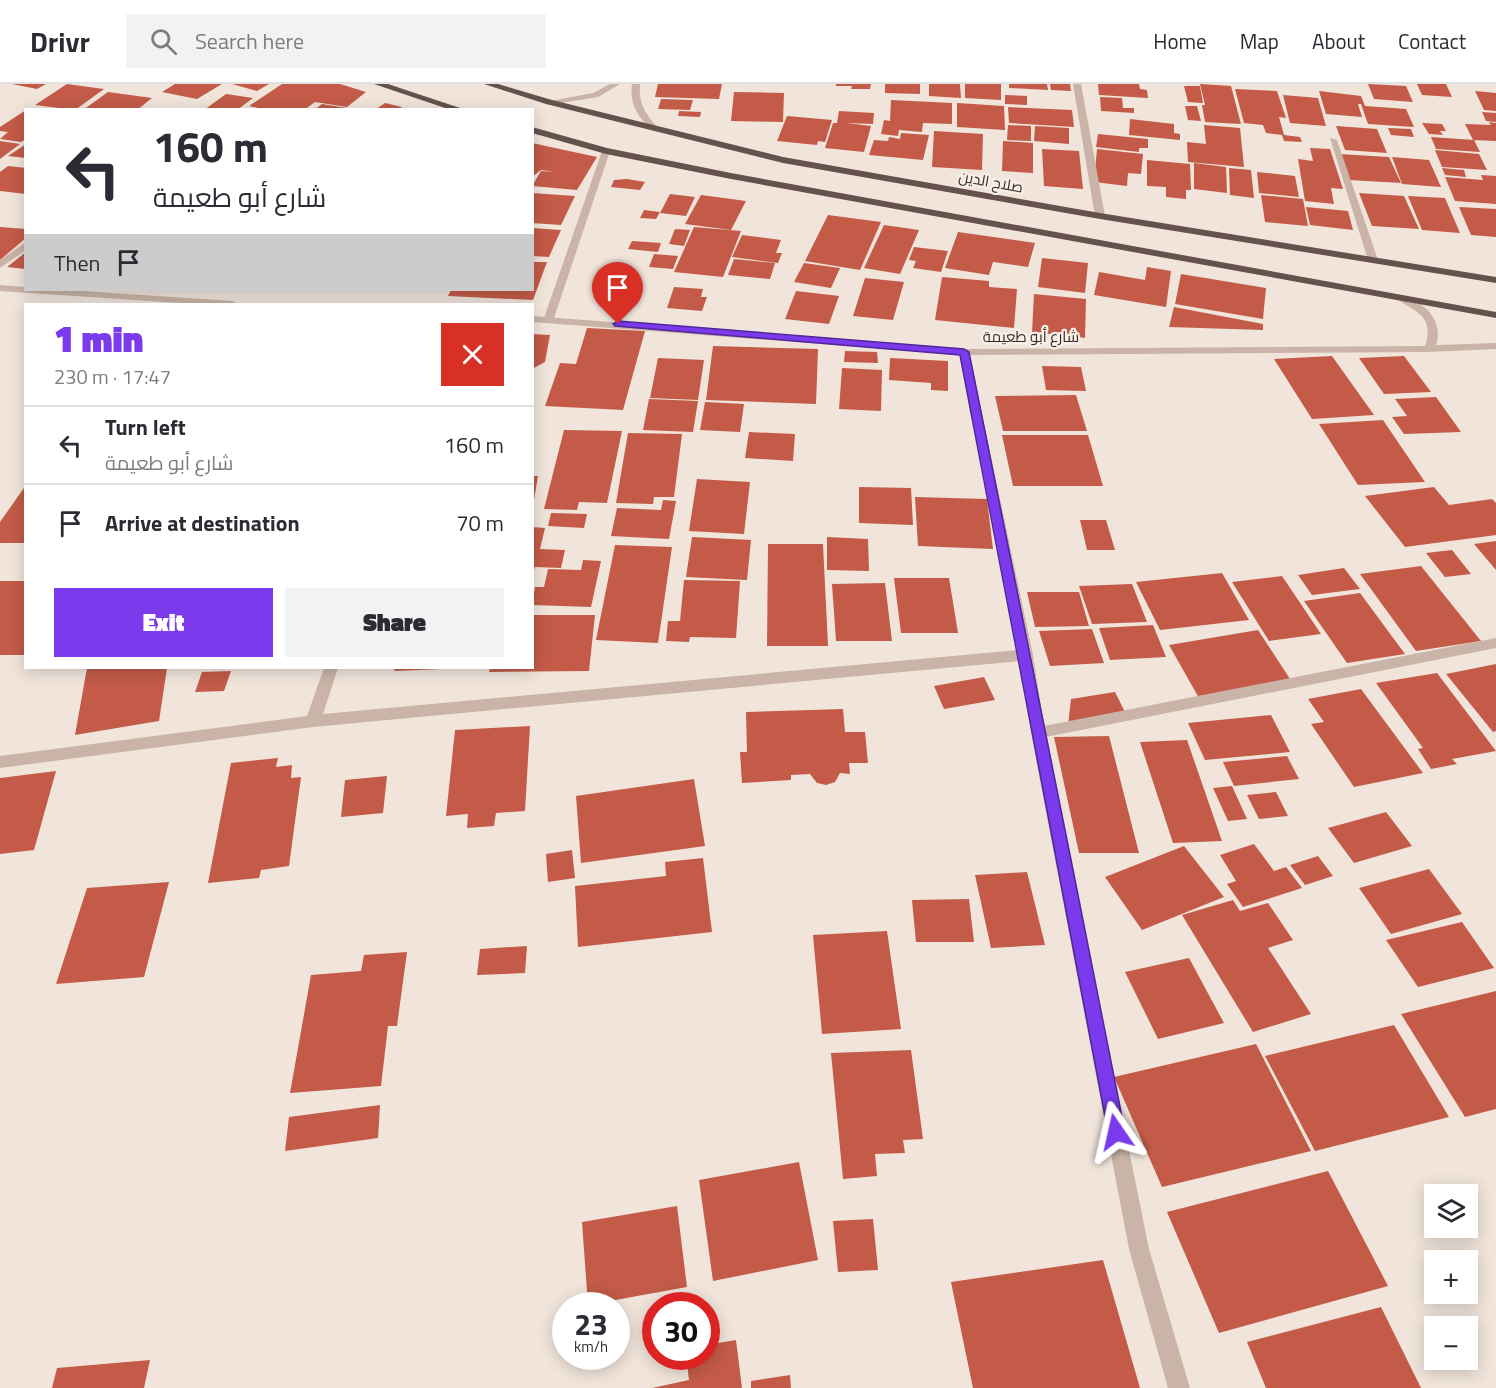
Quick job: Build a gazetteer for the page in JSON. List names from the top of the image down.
{
  "streets": {
    "highway": ["صلاح الدين"],
    "street": ["شارع أبو طعيمة"]
  },
  "page": {
    "header": "Drivr",
    "search": "Search here",
    "nav": [
      "Home",
      "Map",
      "About",
      "Contact"
    ],
    "turn": ["160 m", "شارع أبو طعيمة"],
    "then": "Then",
    "heading": ["1 min", "230 m · 17:47"],
    "list": [
      {
        "name": "Turn left",
        "note": "شارع أبو طعيمة",
        "value": "160 m"
      },
      {
        "name": "Arrive at destination",
        "value": "70 m"
      }
    ],
    "buttons": ["Exit", "Share"],
    "map_buttons": ["+", "−"],
    "speed": "23 km/h",
    "limit": "30"
  }
}
